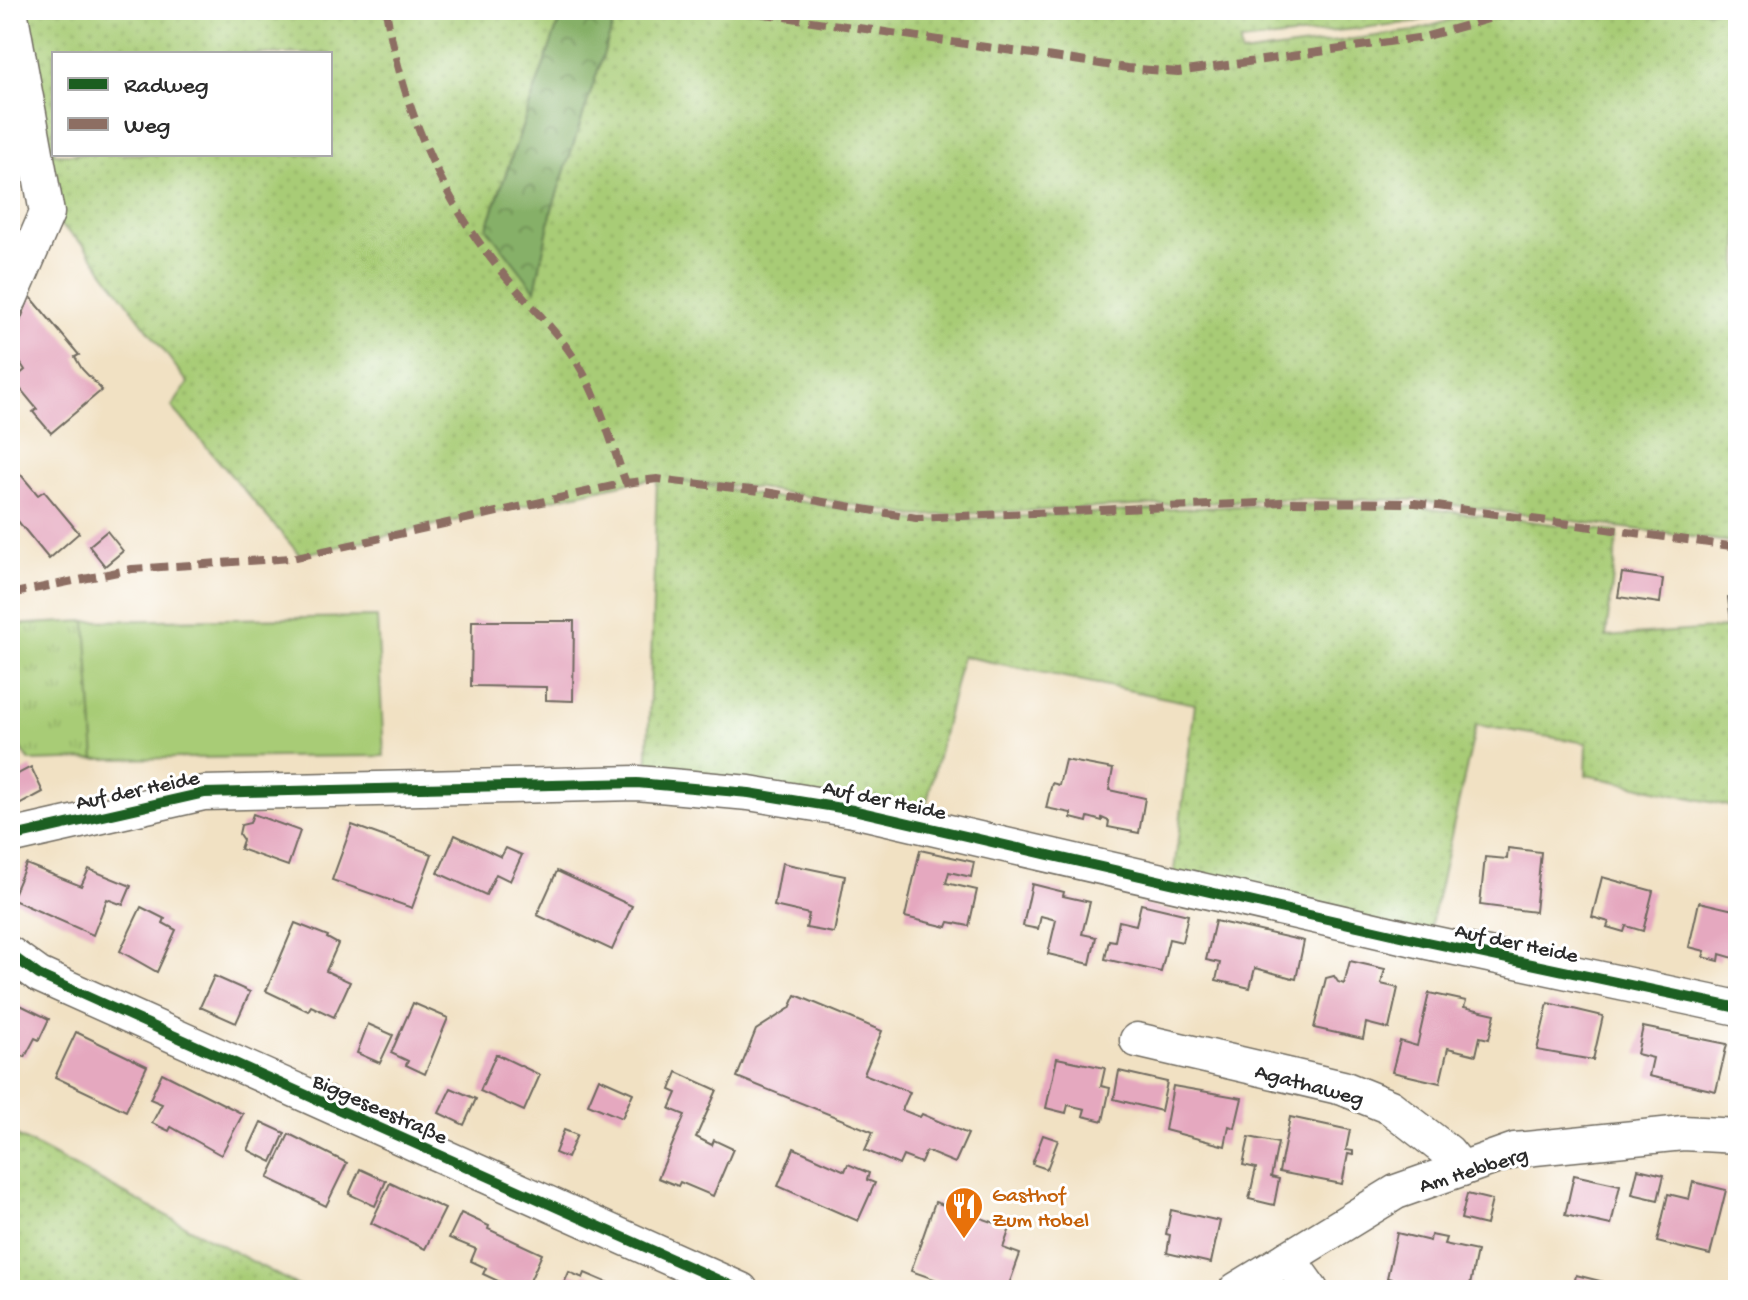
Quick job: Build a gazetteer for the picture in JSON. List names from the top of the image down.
{
  "streets": {
    "street": [
      "Auf der Heide",
      "Agathaweg",
      "Biggeseestraße",
      "Am Hebberg"
    ]
  },
  "crossings": [
    ["Agathaweg", "Am Hebberg"]
  ],
  "places": {
    "restaurant": ["Gasthof Zum Hobel"]
  },
  "legend": ["Radweg", "Weg"]
}
